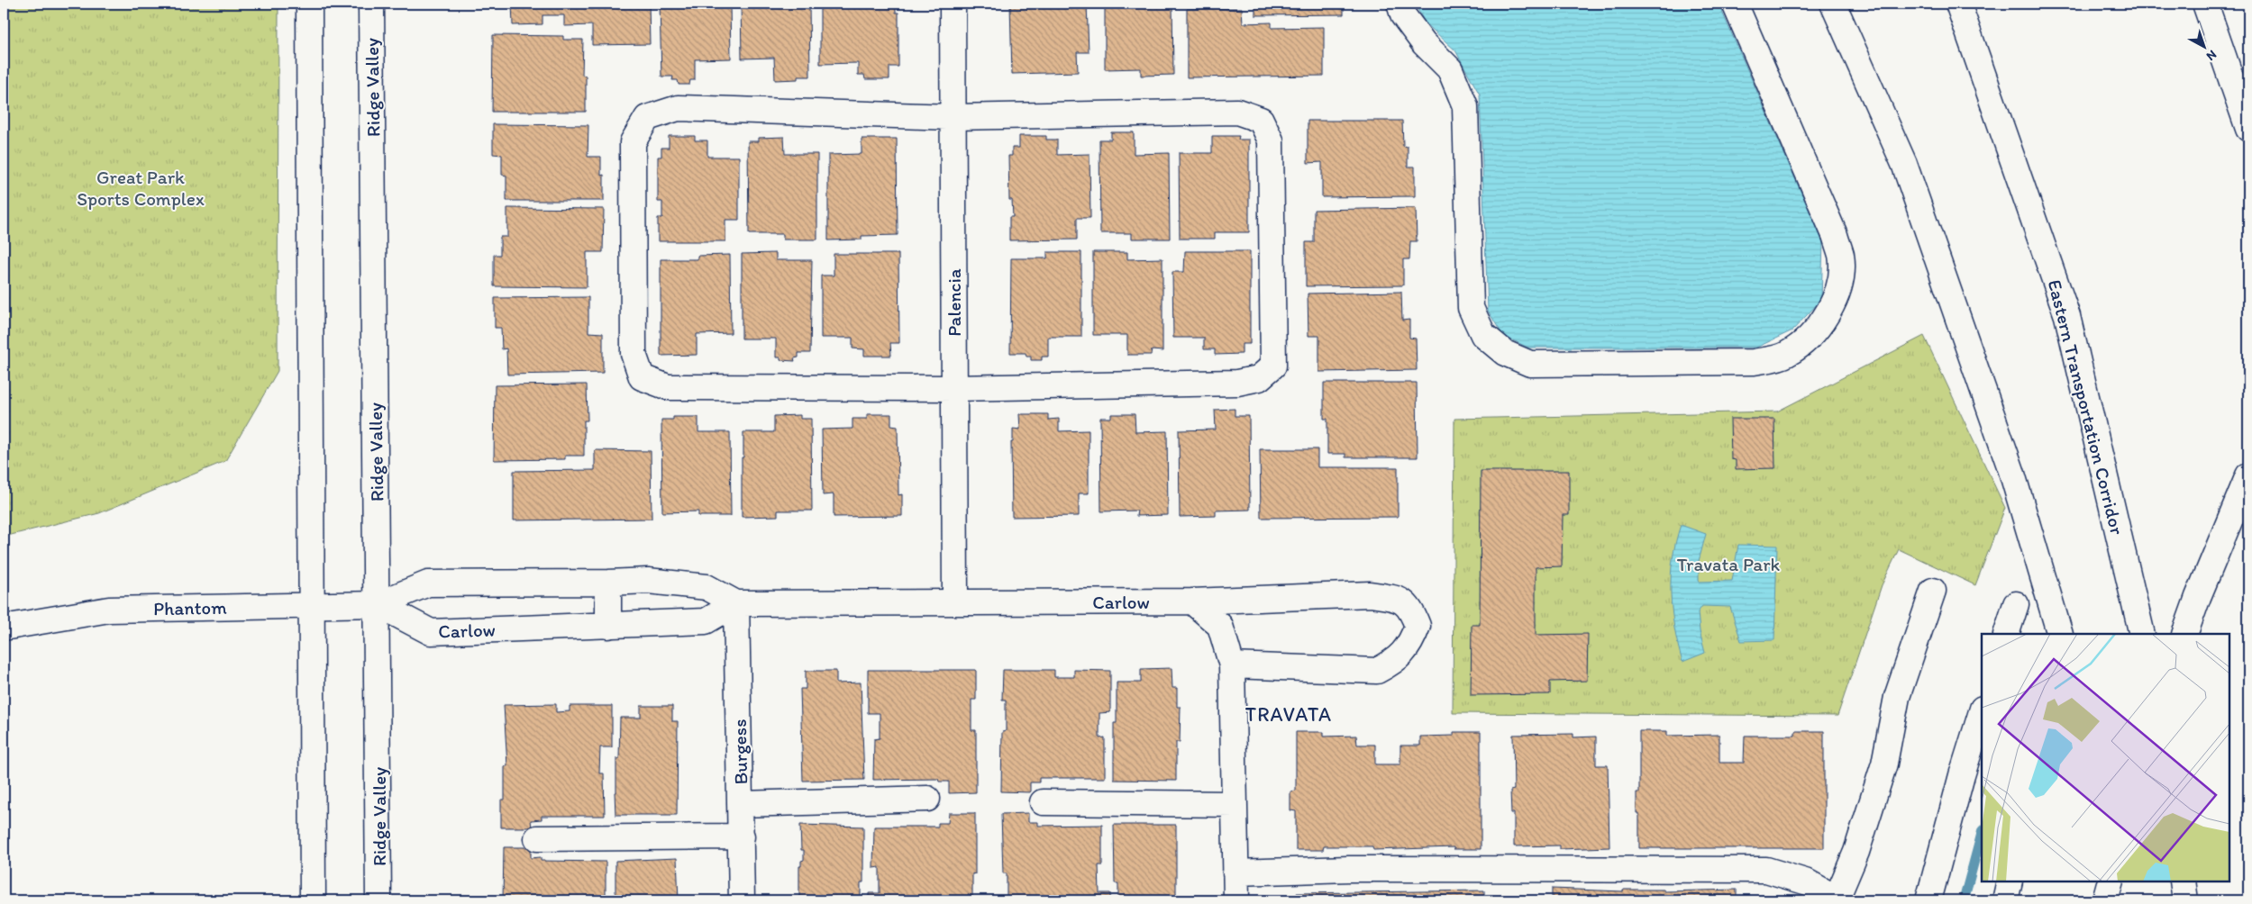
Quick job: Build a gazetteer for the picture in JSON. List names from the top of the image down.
{
  "streets": {
    "main road": [
      "Ridge Valley",
      "Palencia",
      "Eastern Transportation Corridor",
      "Carlow",
      "Phantom",
      "Burgess"
    ]
  },
  "crossings": [
    ["Ridge Valley", "Carlow"],
    ["Ridge Valley", "Phantom"],
    ["Palencia", "Carlow"],
    ["Carlow", "Phantom"],
    ["Carlow", "Burgess"]
  ],
  "districts": ["TRAVATA"],
  "parks": ["Great Park Sports Complex", "Travata Park"],
  "north": "bottom right"
}
